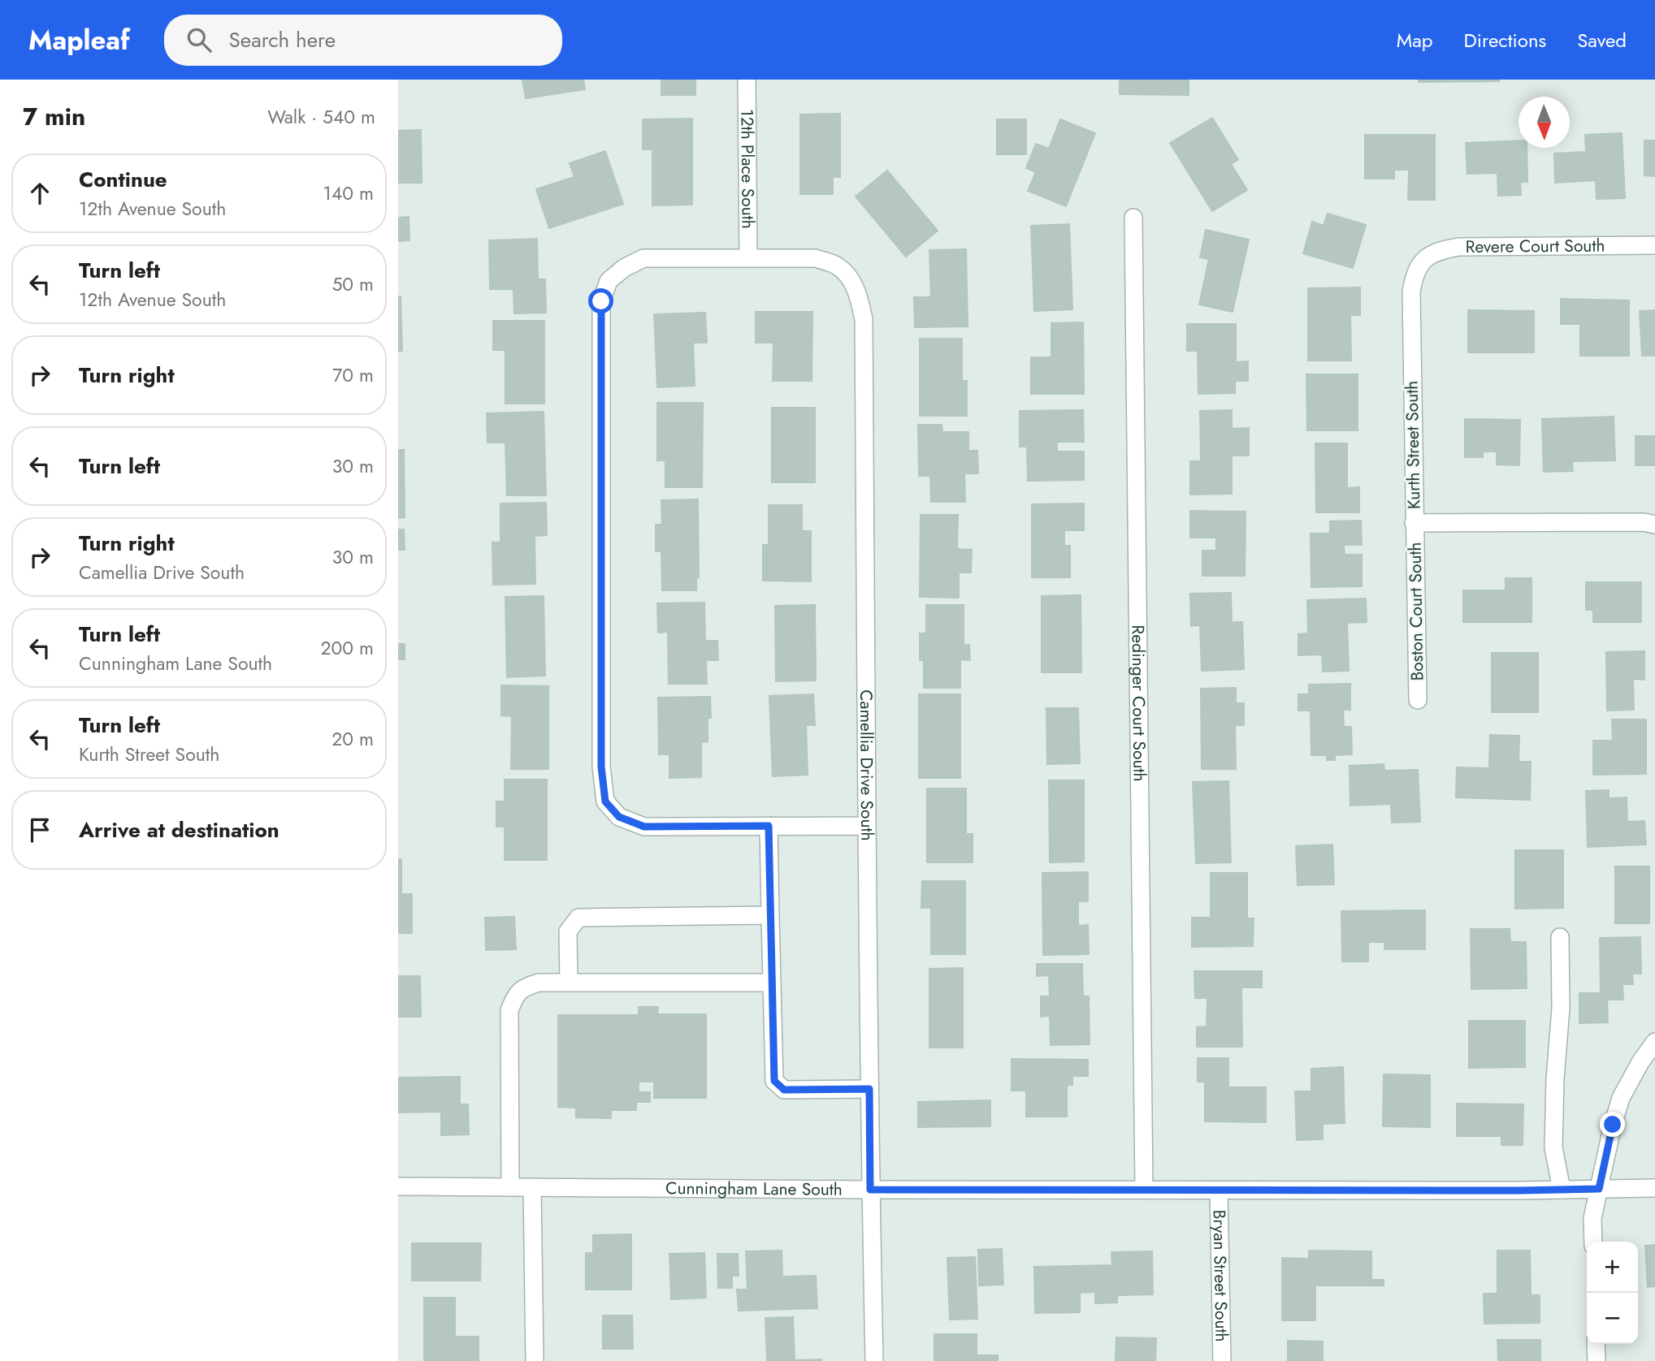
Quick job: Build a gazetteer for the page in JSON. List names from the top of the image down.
{
  "streets": {
    "street": [
      "12th Place South",
      "Revere Court South",
      "Kurth Street South",
      "Boston Court South",
      "Redinger Court South",
      "Camellia Drive South",
      "Cunningham Lane South",
      "Bryan Street South"
    ]
  },
  "crossings": [
    ["12th Place South", "Camellia Drive South"],
    ["Revere Court South", "Kurth Street South"],
    ["Kurth Street South", "Boston Court South"],
    ["Redinger Court South", "Cunningham Lane South"],
    ["Camellia Drive South", "Cunningham Lane South"],
    ["Cunningham Lane South", "Bryan Street South"]
  ],
  "north": "bottom",
  "page": {
    "header": "Mapleaf",
    "search": "Search here",
    "nav": ["Map", "Directions", "Saved"],
    "heading": ["7 min", "Walk · 540 m"],
    "list": [
      ["Continue", "12th Avenue South", "140 m"],
      ["Turn left", "12th Avenue South", "50 m"],
      ["Turn right", "70 m"],
      ["Turn left", "30 m"],
      ["Turn right", "Camellia Drive South", "30 m"],
      ["Turn left", "Cunningham Lane South", "200 m"],
      ["Turn left", "Kurth Street South", "20 m"],
      "Arrive at destination"
    ],
    "map_buttons": ["+", "−"]
  }
}
